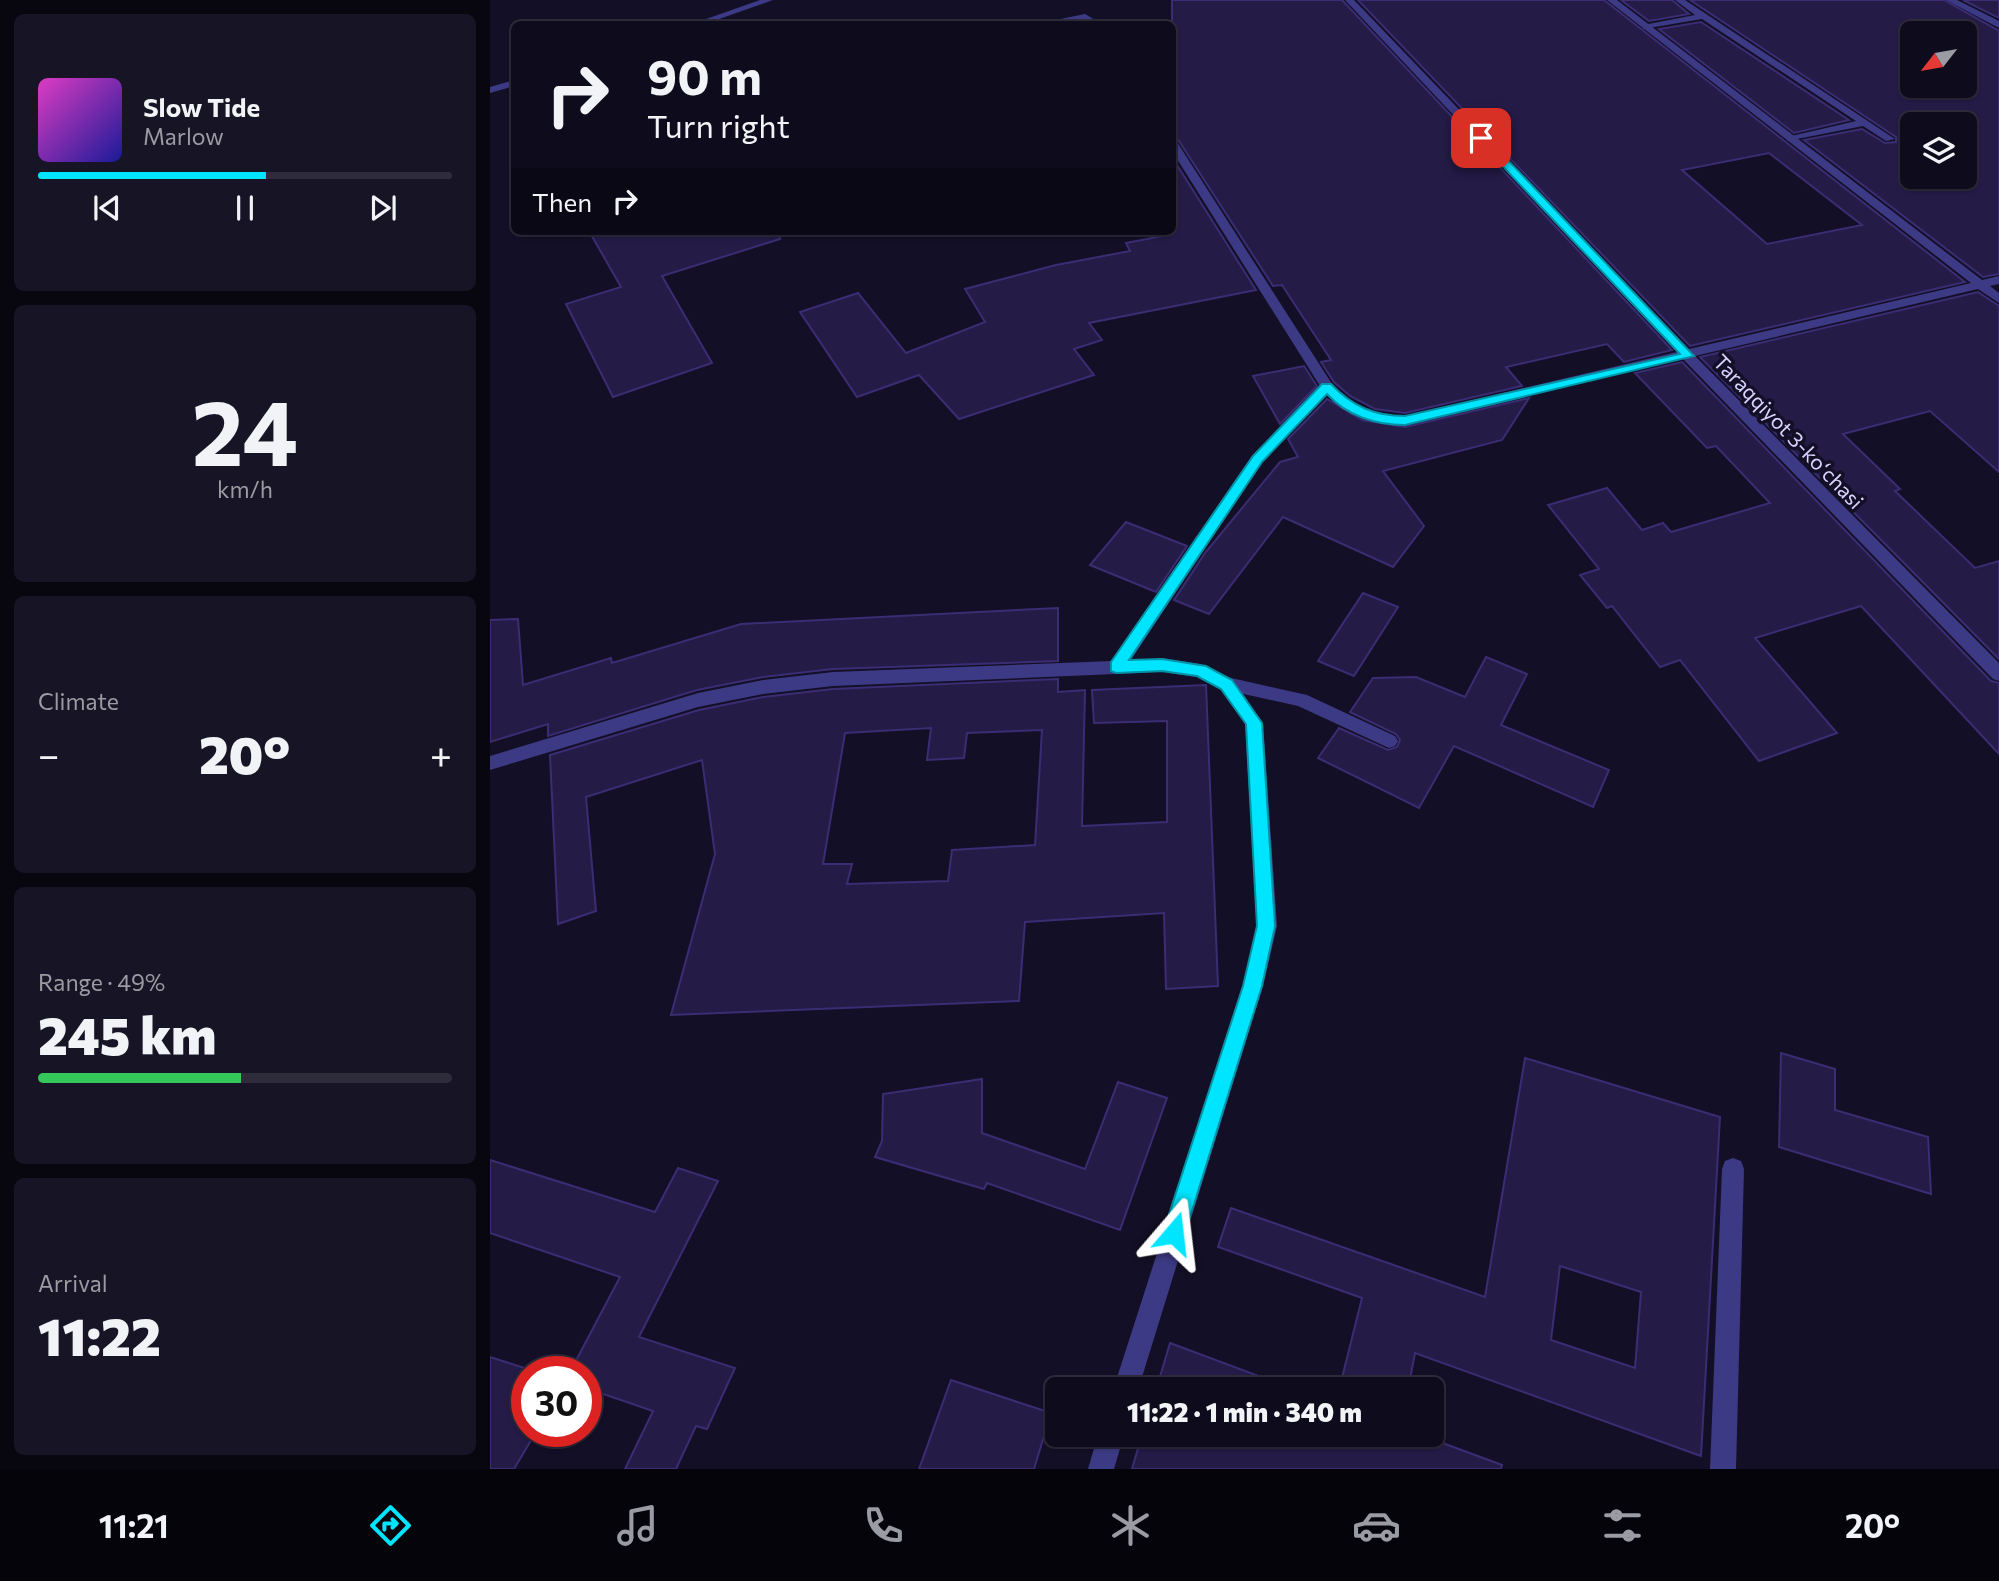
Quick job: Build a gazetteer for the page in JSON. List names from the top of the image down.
{
  "streets": {
    "street": ["Taraqqiyot 3-koʻchasi"]
  },
  "north": "bottom left",
  "page": {
    "turn": ["90 m", "Turn right"],
    "song": ["Slow Tide", "Marlow"],
    "then": "Then",
    "tile": [
      ["24", "km/h"],
      "Climate",
      ["Range · 49%", "245 km"],
      ["Arrival", "11:22"]
    ],
    "heat": ["−", "20°", "+"],
    "limit": "30",
    "trip": "11:22 · 1 min · 340 m",
    "tabs": ["11:21", "20°"]
  }
}
